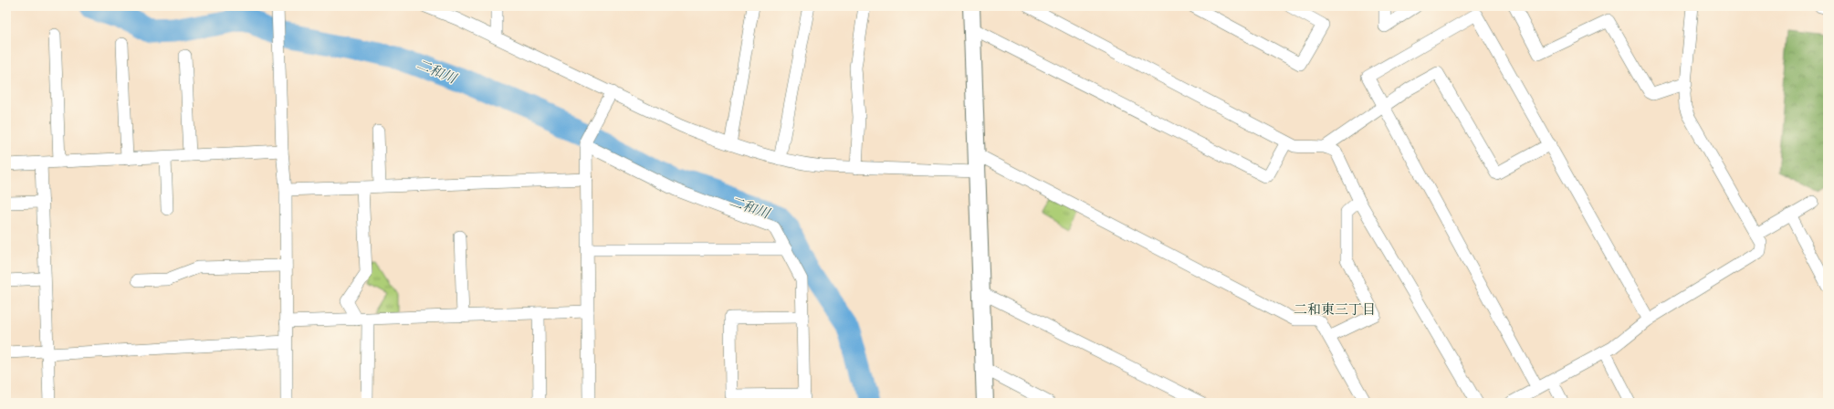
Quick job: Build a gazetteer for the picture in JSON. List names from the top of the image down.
{
  "districts": ["二和東三丁目"],
  "water": ["二和川"]
}
